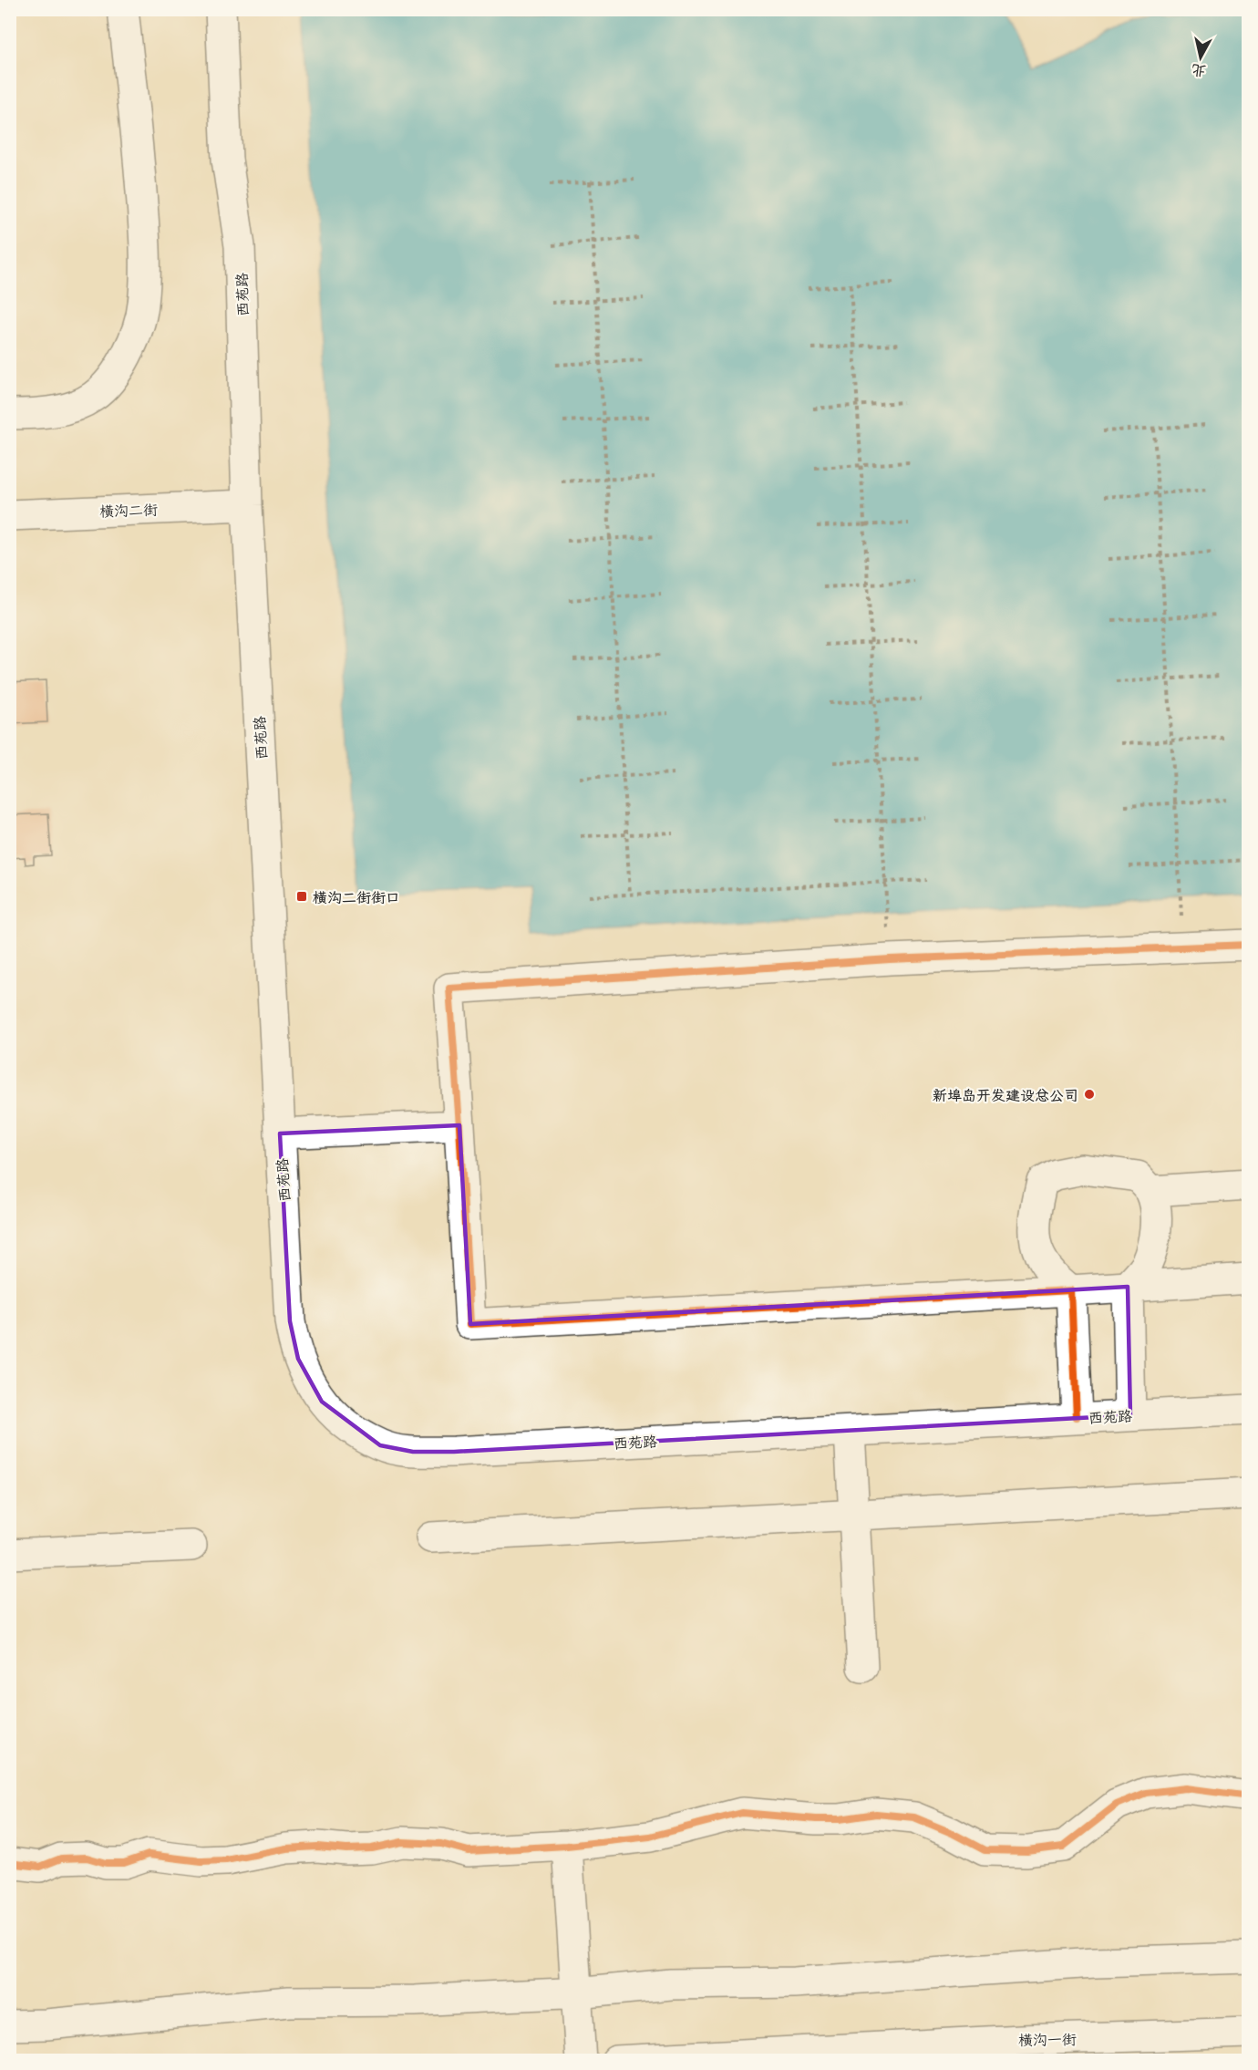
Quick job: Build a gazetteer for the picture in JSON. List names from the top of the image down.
{
  "streets": {
    "street": ["西苑路", "横沟二街", "横沟一街"]
  },
  "crossings": [
    ["西苑路", "横沟二街"]
  ],
  "places": {
    "transit": ["横沟二街街口"],
    "other": ["新埠岛开发建设总公司"]
  },
  "north": "bottom"
}
